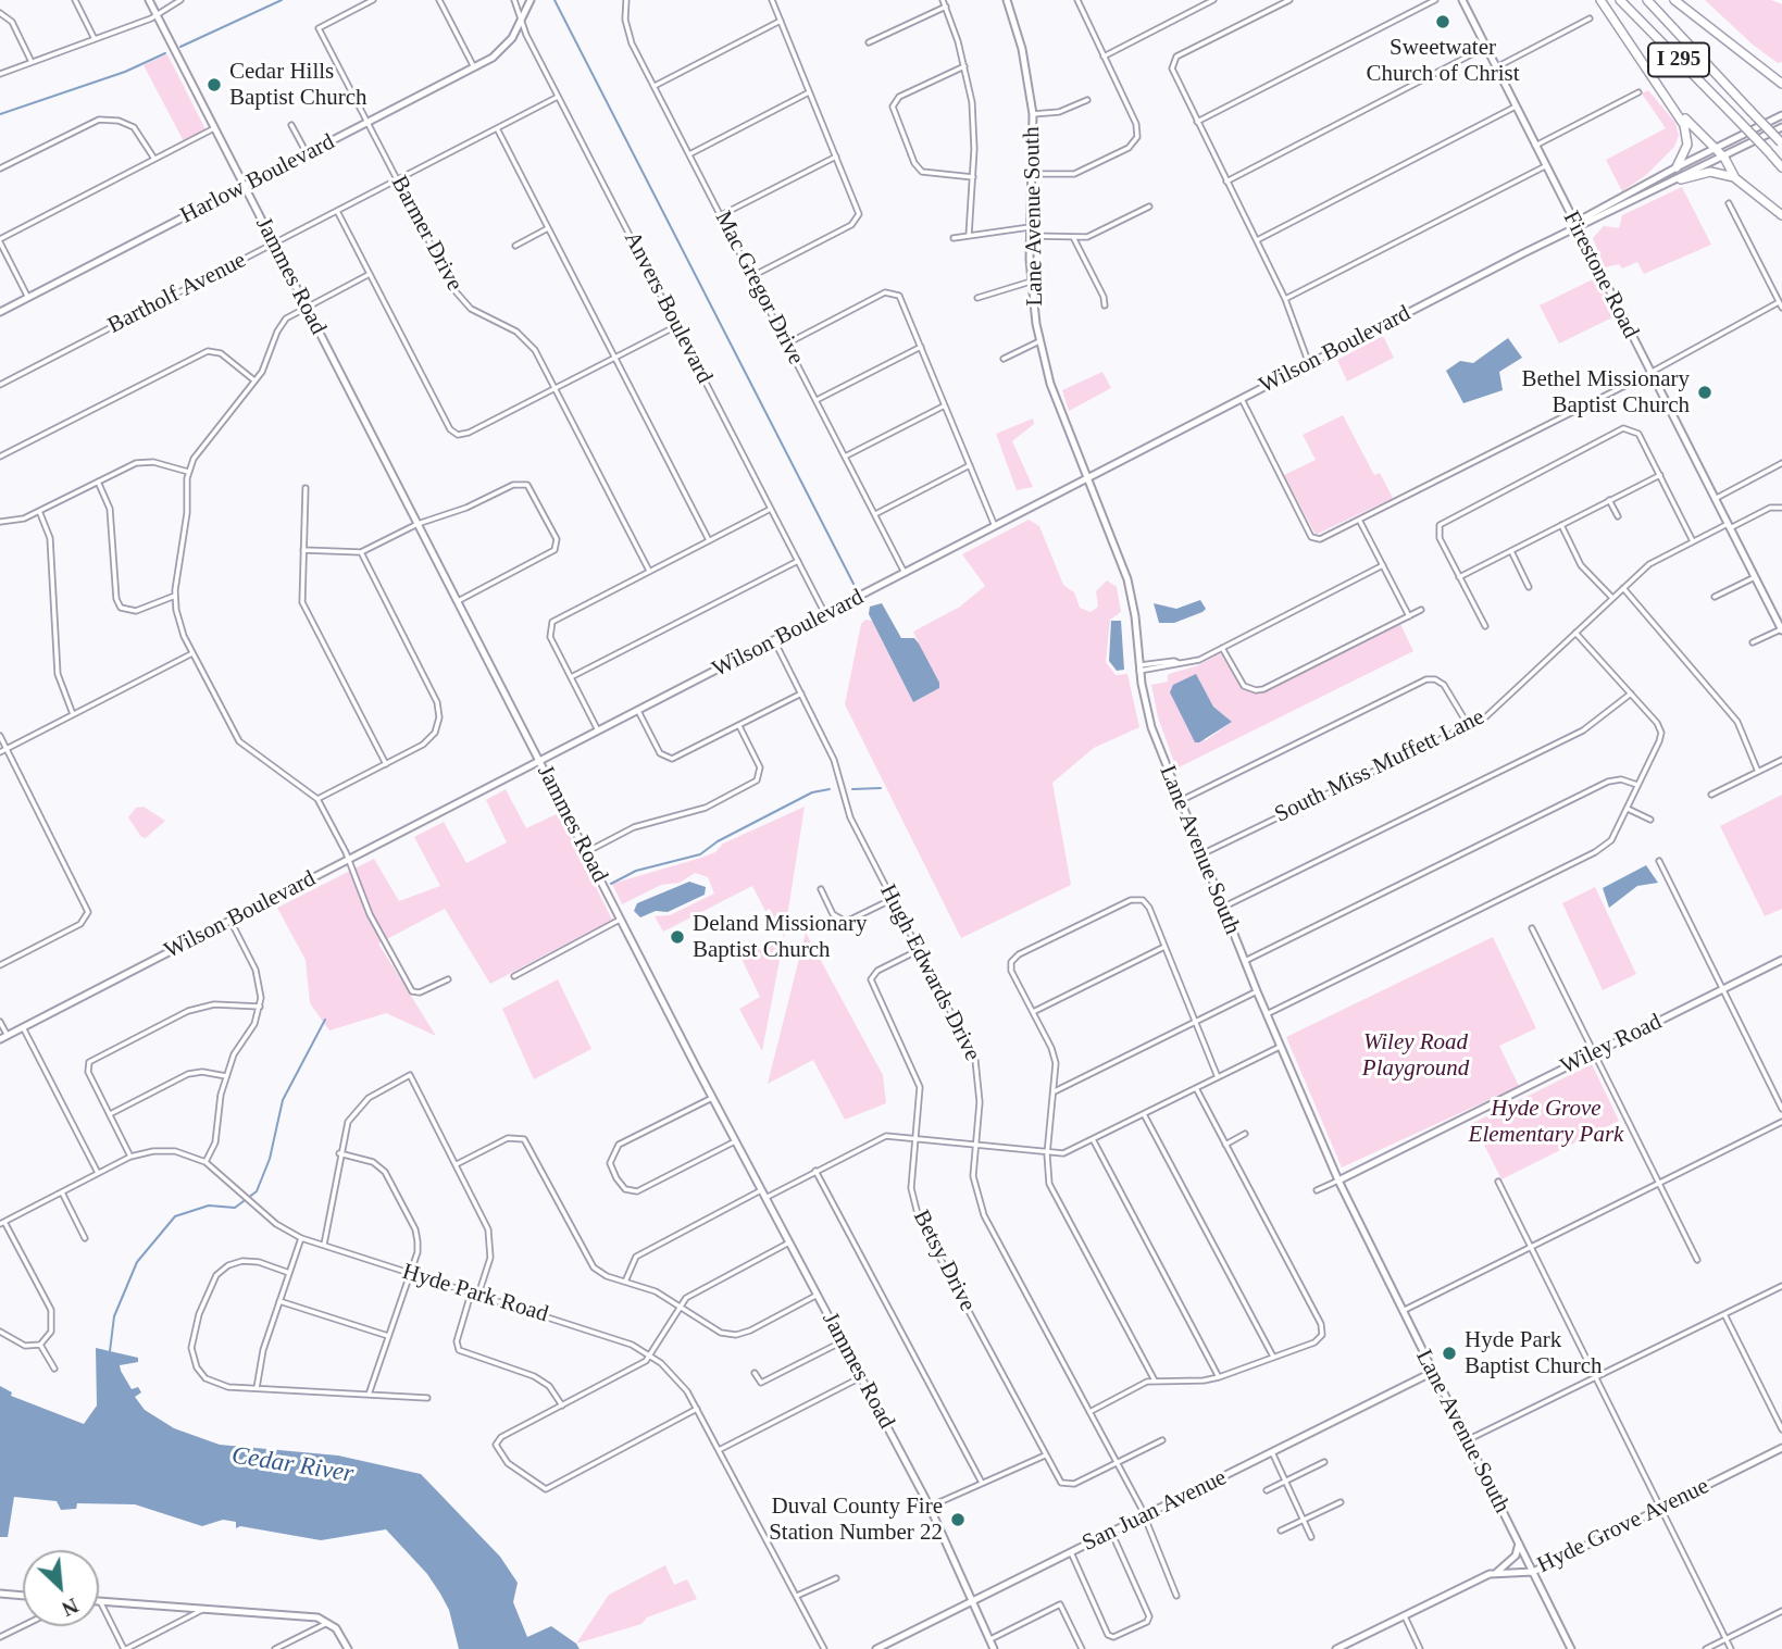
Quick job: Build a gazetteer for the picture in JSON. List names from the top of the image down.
{
  "streets": {
    "highway": ["I 295"],
    "street": [
      "Harlow Boulevard",
      "Lane Avenue South",
      "Barmer Drive",
      "Firestone Road",
      "Jammes Road",
      "Mac Gregor Drive",
      "Bartholf Avenue",
      "Anvers Boulevard",
      "Wilson Boulevard",
      "South Miss Muffett Lane",
      "Hugh Edwards Drive",
      "Wiley Road",
      "Betsy Drive",
      "Hyde Park Road",
      "San Juan Avenue",
      "Hyde Grove Avenue"
    ]
  },
  "crossings": [
    ["Harlow Boulevard", "Barmer Drive"],
    ["Harlow Boulevard", "Jammes Road"],
    ["Harlow Boulevard", "Anvers Boulevard"],
    ["Lane Avenue South", "Wilson Boulevard"],
    ["Lane Avenue South", "South Miss Muffett Lane"],
    ["Lane Avenue South", "Wiley Road"],
    ["Lane Avenue South", "San Juan Avenue"],
    ["Lane Avenue South", "Hyde Grove Avenue"],
    ["Barmer Drive", "Bartholf Avenue"],
    ["Firestone Road", "Wilson Boulevard"],
    ["Firestone Road", "South Miss Muffett Lane"],
    ["Jammes Road", "Bartholf Avenue"],
    ["Jammes Road", "Wilson Boulevard"],
    ["Jammes Road", "San Juan Avenue"],
    ["Mac Gregor Drive", "Wilson Boulevard"],
    ["Bartholf Avenue", "Anvers Boulevard"],
    ["Anvers Boulevard", "Wilson Boulevard"],
    ["Wilson Boulevard", "Hugh Edwards Drive"],
    ["Hugh Edwards Drive", "Betsy Drive"],
    ["Hugh Edwards Drive", "San Juan Avenue"]
  ],
  "water": ["Cedar River"],
  "parks": ["Wiley Road Playground", "Hyde Grove Elementary Park"],
  "places": [
    "Sweetwater Church of Christ",
    "Cedar Hills Baptist Church",
    "Bethel Missionary Baptist Church",
    "Deland Missionary Baptist Church",
    "Hyde Park Baptist Church",
    "Duval County Fire Station Number 22"
  ],
  "north": "bottom right"
}
